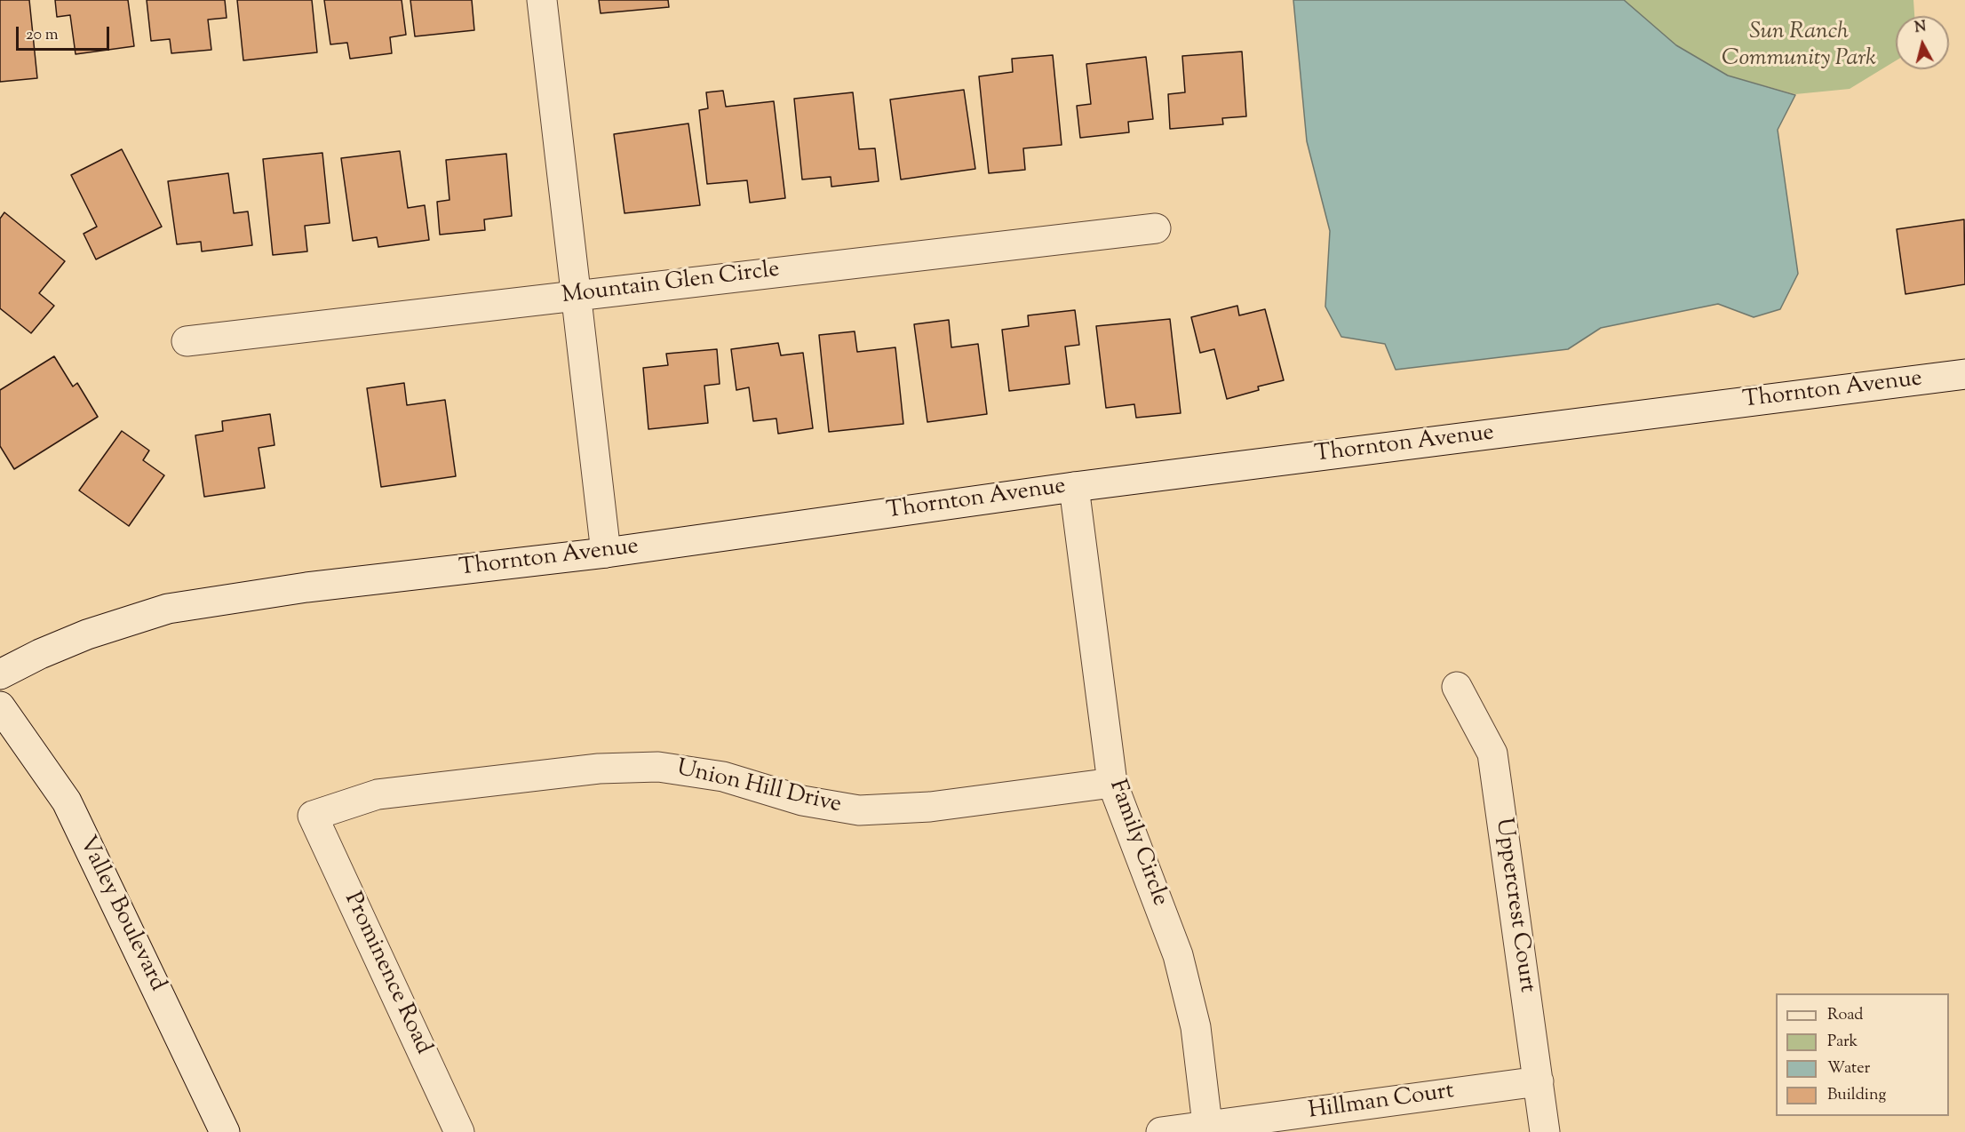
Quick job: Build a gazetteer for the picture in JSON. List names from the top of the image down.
{
  "streets": {
    "street": [
      "Mountain Glen Circle",
      "Thornton Avenue",
      "Union Hill Drive",
      "Family Circle",
      "Uppercrest Court",
      "Valley Boulevard",
      "Prominence Road",
      "Hillman Court"
    ]
  },
  "crossings": [
    ["Thornton Avenue", "Family Circle"],
    ["Union Hill Drive", "Family Circle"],
    ["Union Hill Drive", "Prominence Road"],
    ["Family Circle", "Hillman Court"],
    ["Uppercrest Court", "Hillman Court"]
  ],
  "parks": ["Sun Ranch Community Park"],
  "legend": [
    "Road",
    "Park",
    "Water",
    "Building"
  ],
  "scale_bar": "20 m",
  "north": "top"
}
